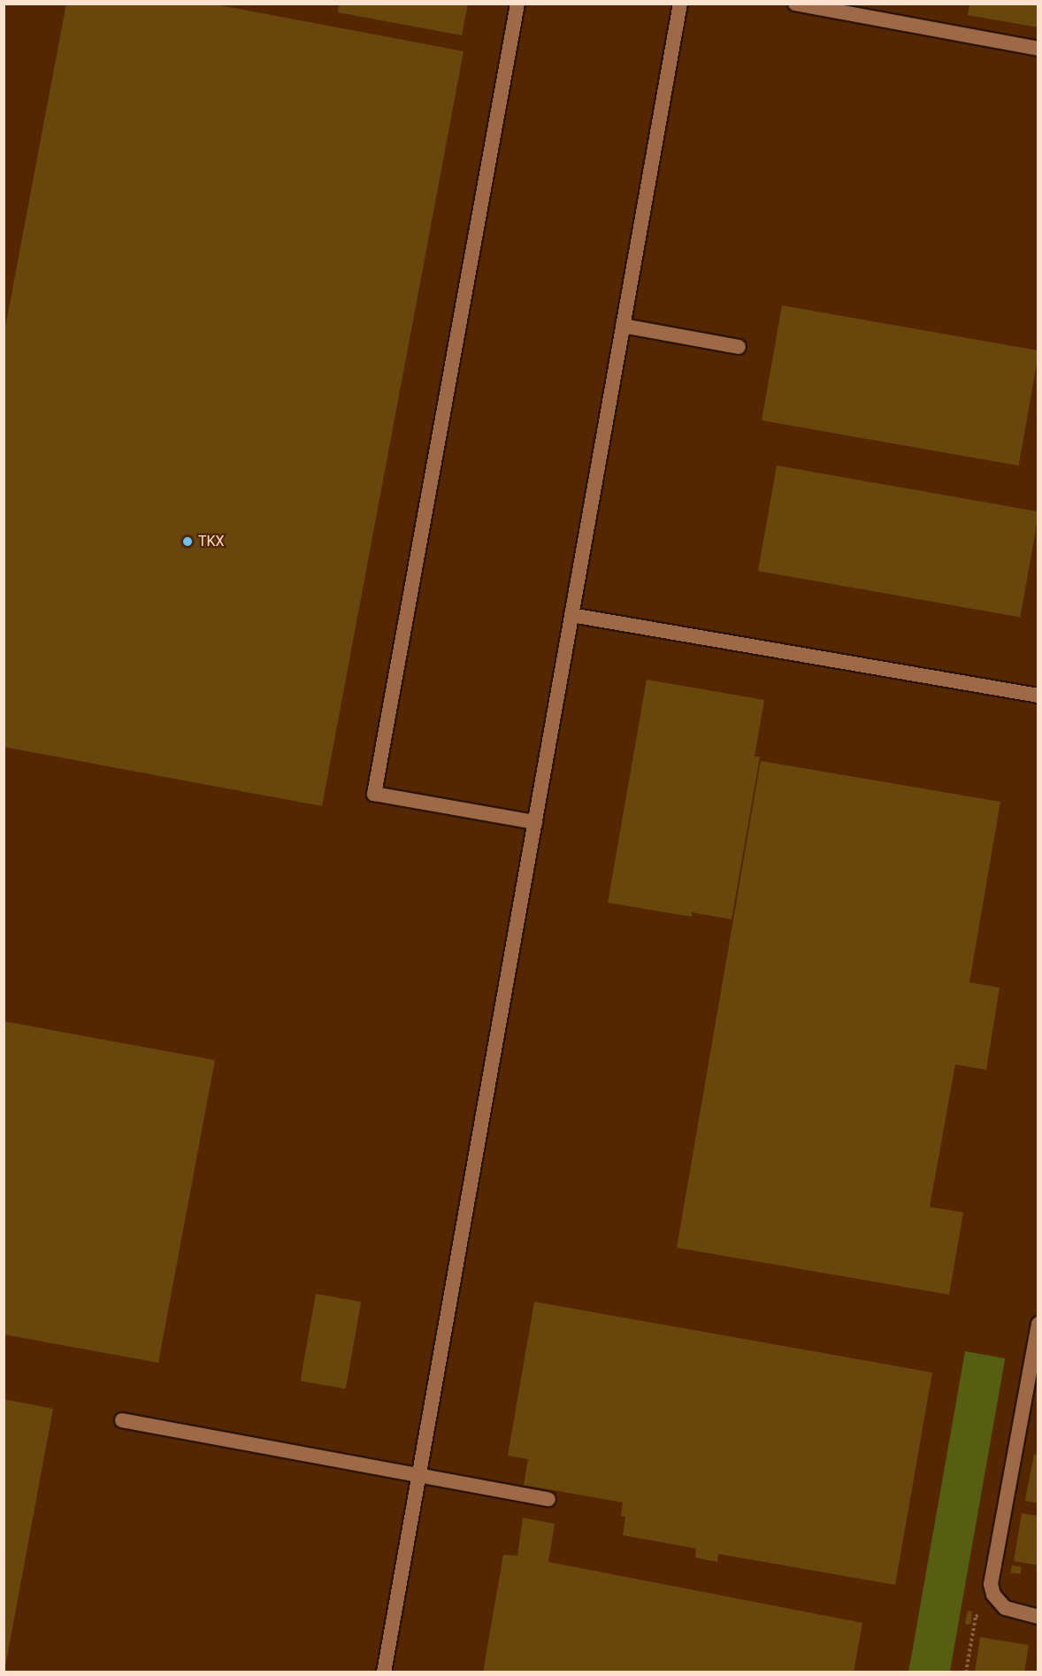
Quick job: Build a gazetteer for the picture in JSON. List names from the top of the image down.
{
  "places": ["TKX"]
}
